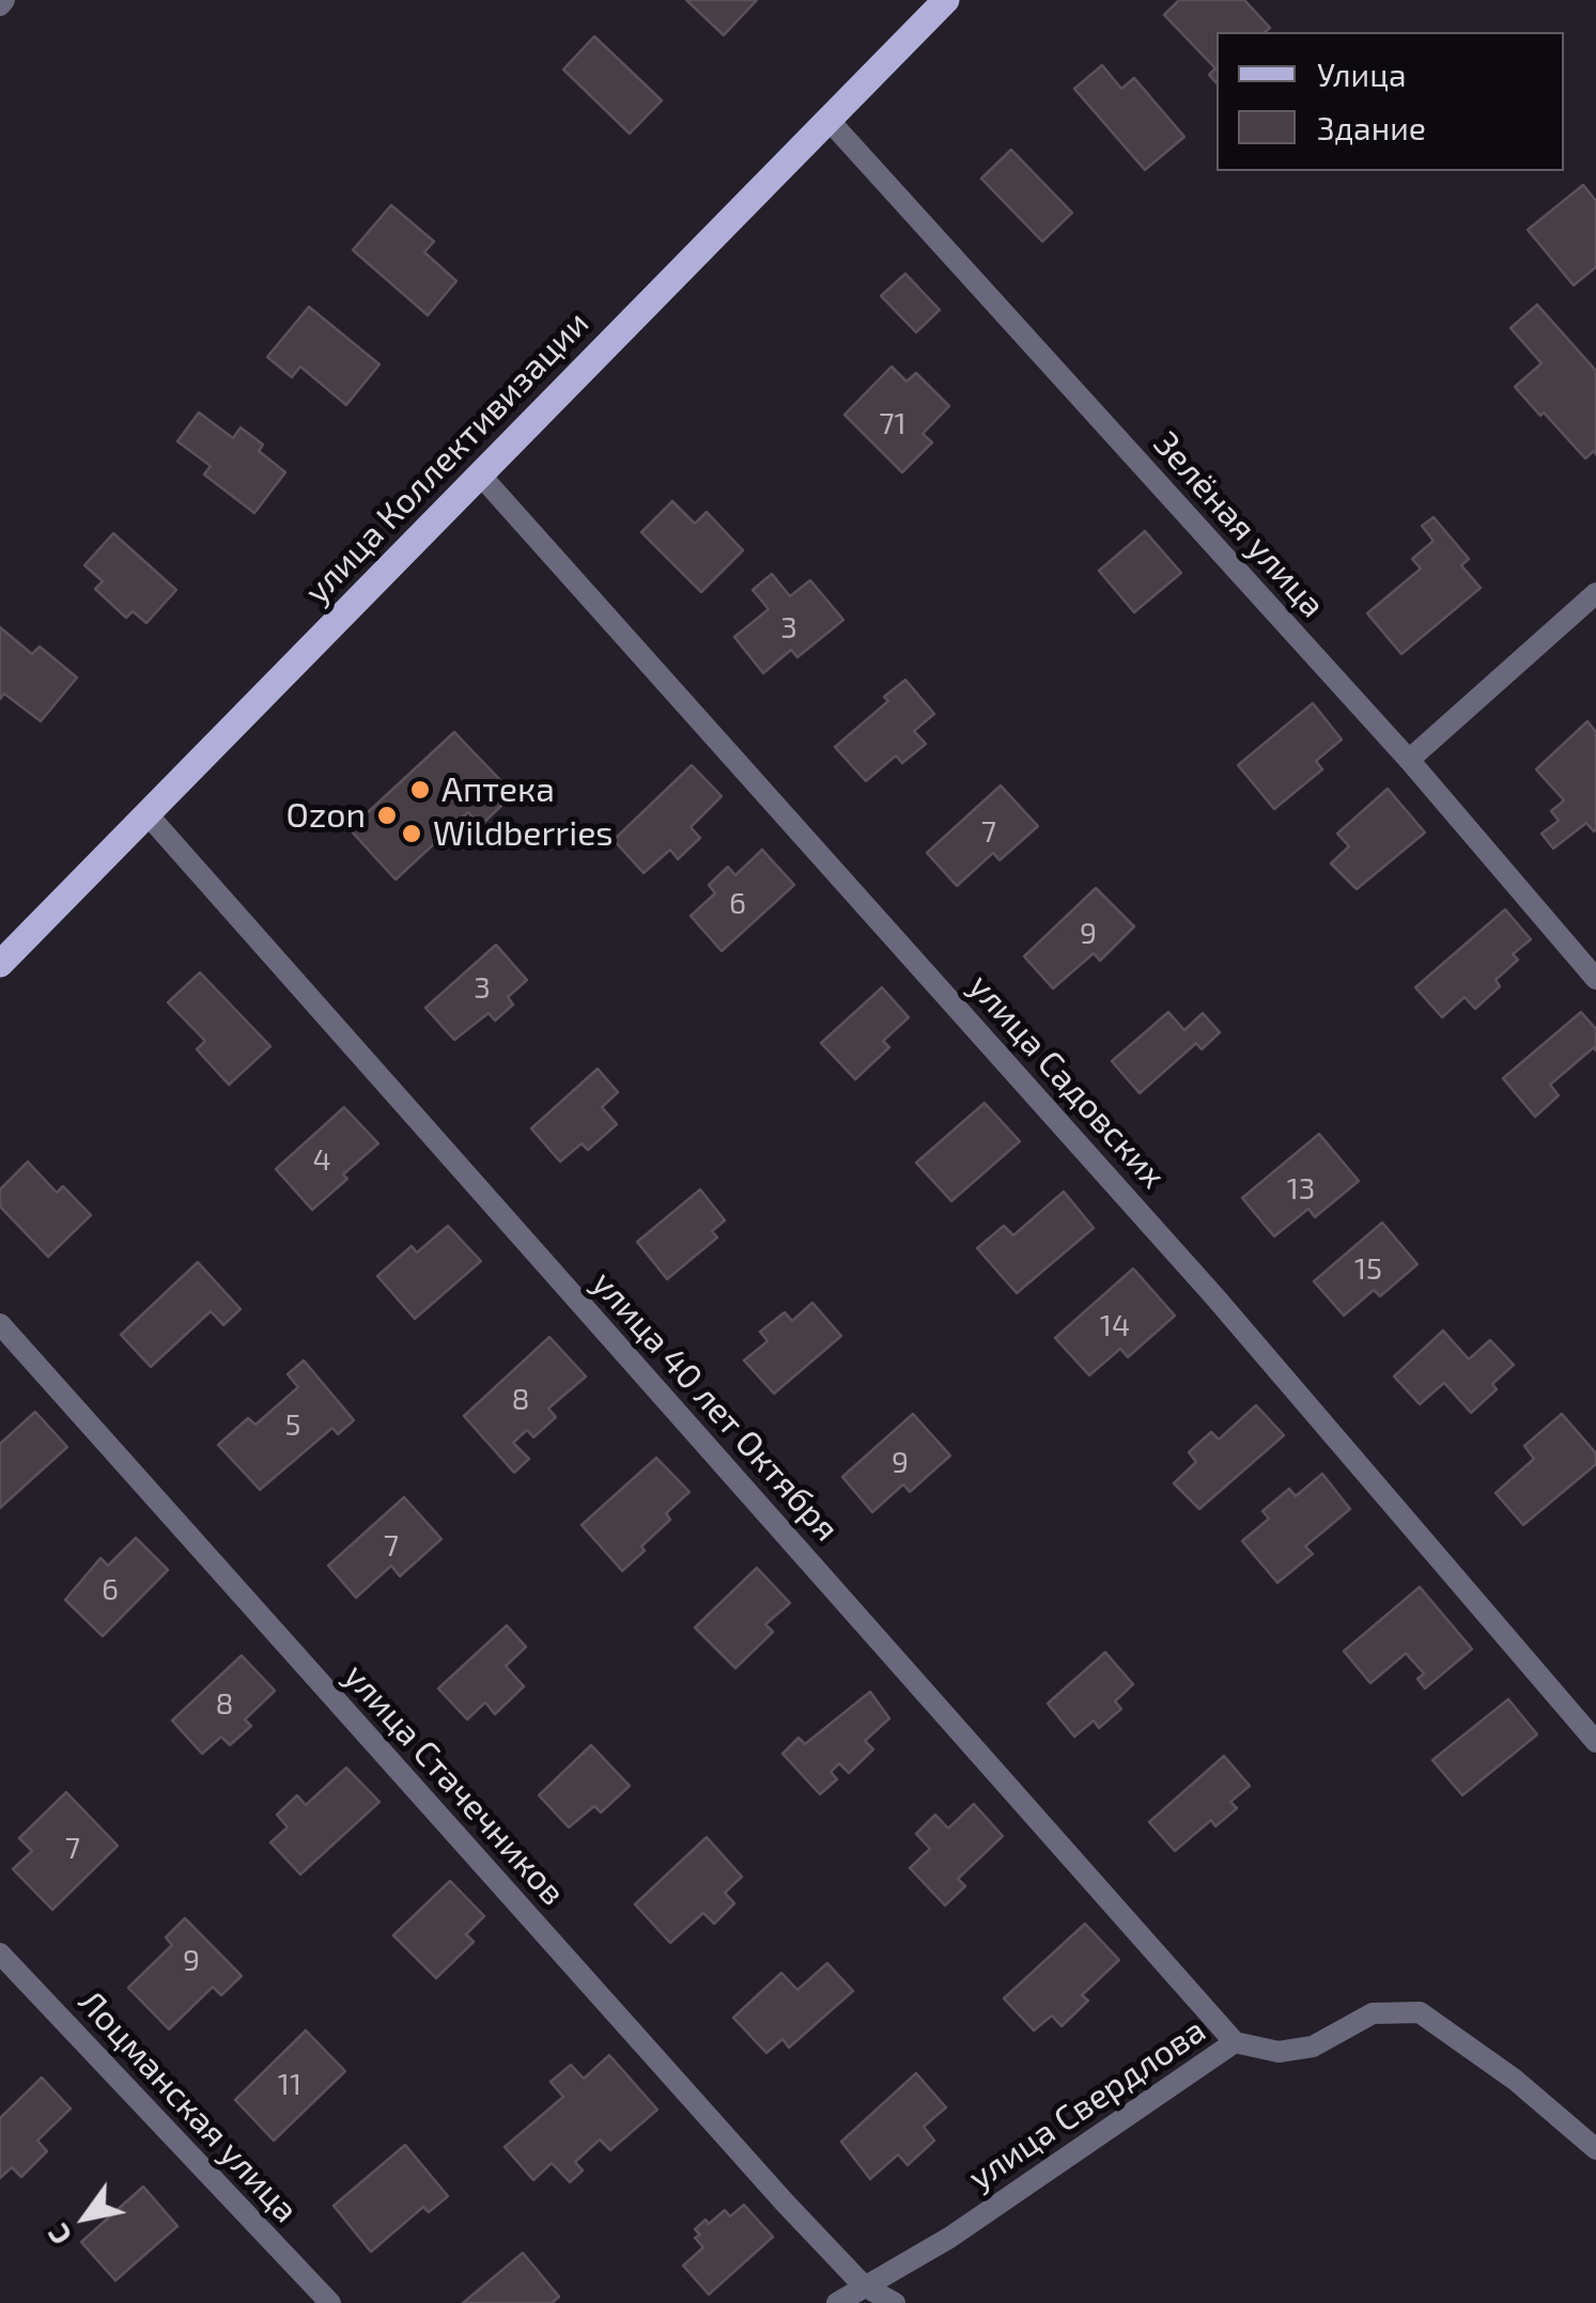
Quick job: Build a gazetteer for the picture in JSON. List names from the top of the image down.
{
  "streets": {
    "main road": ["улица Коллективизации"],
    "street": [
      "Зелёная улица",
      "улица Садовских",
      "улица 40 лет Октября",
      "улица Стачечников",
      "улица Свердлова",
      "Лоцманская улица"
    ]
  },
  "crossings": [
    ["улица Коллективизации", "Зелёная улица"],
    ["улица Коллективизации", "улица Садовских"],
    ["улица Коллективизации", "улица 40 лет Октября"],
    ["улица 40 лет Октября", "улица Свердлова"],
    ["улица Стачечников", "улица Свердлова"]
  ],
  "places": ["Аптека", "Ozon", "Wildberries"],
  "house_numbers": [
    "71",
    "3",
    "7",
    "6",
    "9",
    "3",
    "4",
    "13",
    "15",
    "14",
    "8",
    "5",
    "9",
    "7",
    "6",
    "8",
    "7",
    "9",
    "11"
  ],
  "legend": ["Улица", "Здание"],
  "north": "bottom left"
}
